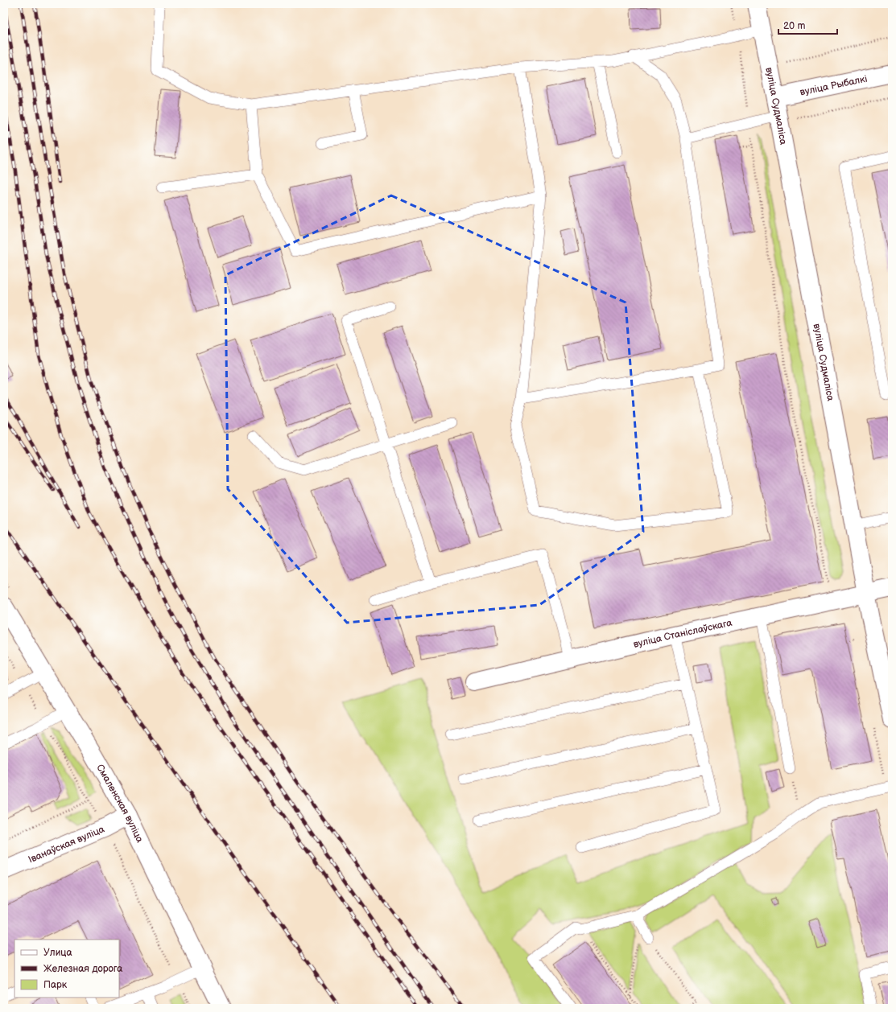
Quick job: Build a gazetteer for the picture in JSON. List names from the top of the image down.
{
  "streets": {
    "street": [
      "вуліца Рыбалкі",
      "вуліца Судмаліса",
      "вуліца Станіслаўскага",
      "Смаленская вуліца",
      "Іванаўская вуліца"
    ]
  },
  "crossings": [
    ["вуліца Рыбалкі", "вуліца Судмаліса"],
    ["вуліца Судмаліса", "вуліца Станіслаўскага"],
    ["Смаленская вуліца", "Іванаўская вуліца"]
  ],
  "legend": ["Улица", "Железная дорога", "Парк"],
  "scale_bar": "20 m"
}
